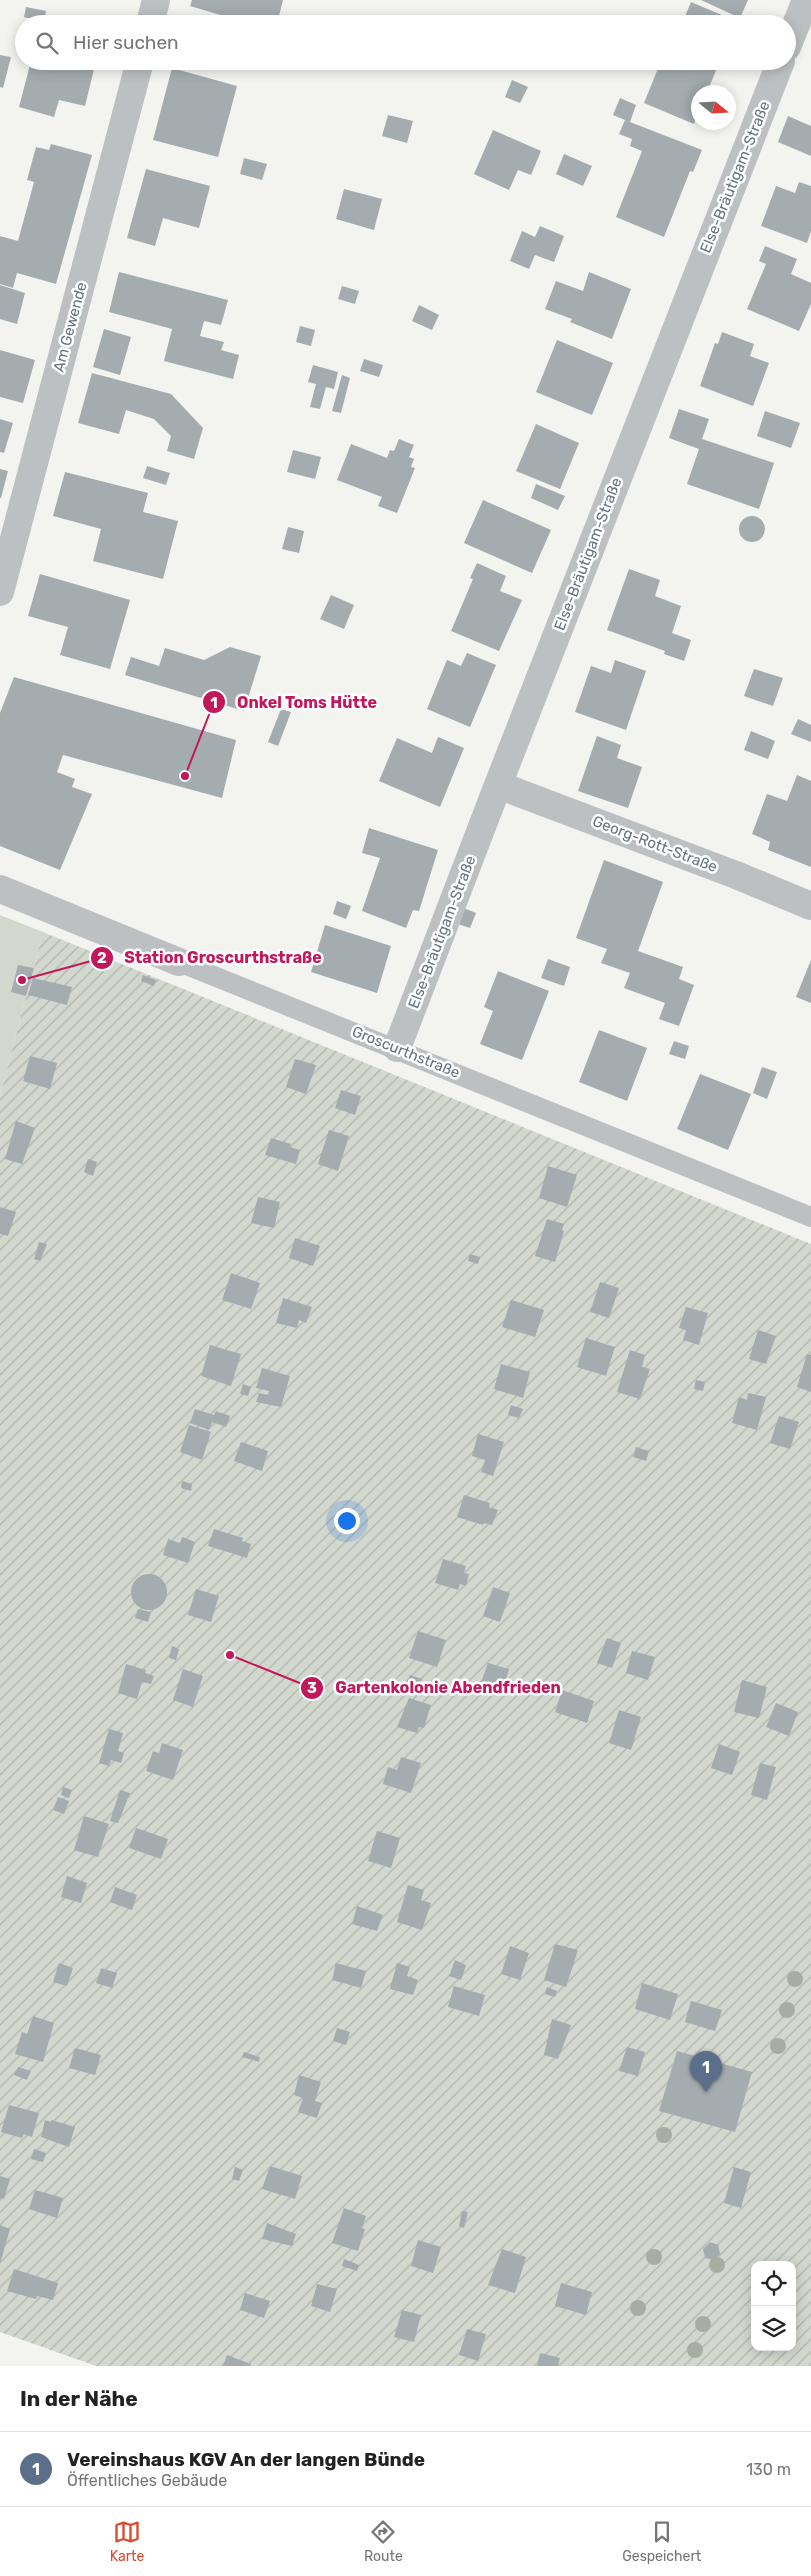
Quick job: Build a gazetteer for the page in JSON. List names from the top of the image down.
{
  "streets": {
    "street": [
      "Else-Bräutigam-Straße",
      "Am Gewende",
      "Georg-Rott-Straße",
      "Groscurthstraße"
    ]
  },
  "crossings": [
    ["Else-Bräutigam-Straße", "Georg-Rott-Straße"],
    ["Else-Bräutigam-Straße", "Groscurthstraße"]
  ],
  "places": ["Onkel Toms Hütte", "Station Groscurthstraße", "Gartenkolonie Abendfrieden"],
  "north": "right",
  "page": {
    "search": "Hier suchen",
    "pins": "1",
    "heading": "In der Nähe",
    "list": [
      {
        "mark": "1",
        "name": "Vereinshaus KGV An der langen Bünde",
        "note": "Öffentliches Gebäude",
        "value": "130 m"
      }
    ],
    "nav": ["Karte", "Route", "Gespeichert"]
  }
}
